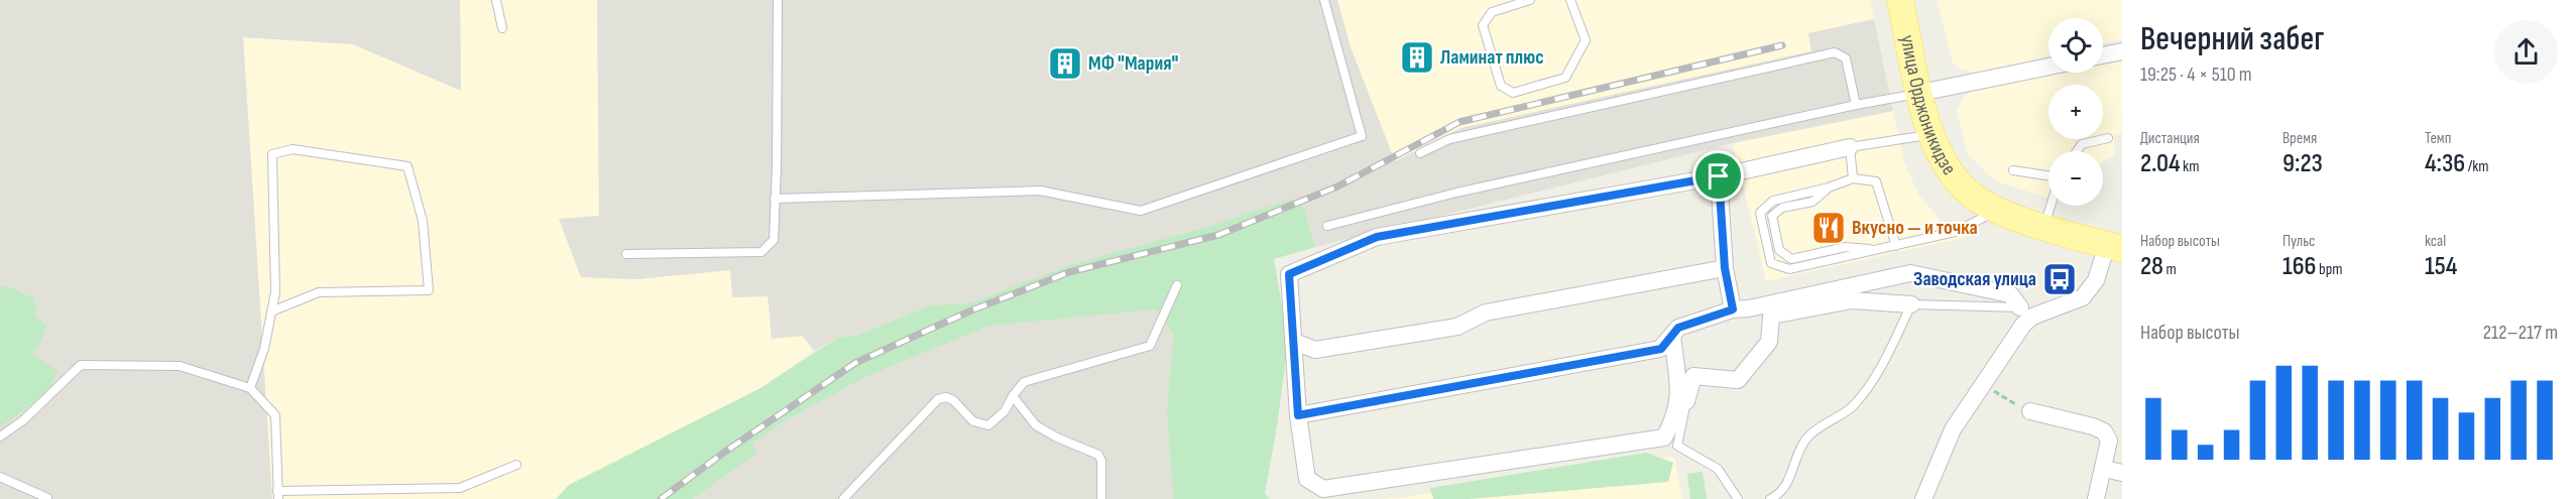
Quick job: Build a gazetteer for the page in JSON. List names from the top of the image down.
{
  "streets": {
    "main road": ["улица Орджоникидзе"]
  },
  "places": {
    "building": ["Ламинат плюс", "МФ \"Мария\""],
    "restaurant": ["Вкусно — и точка"],
    "bus stop": ["Заводская улица"]
  },
  "page": {
    "heading": ["Вечерний забег", "19:25 · 4 × 510 m"],
    "map_buttons": ["+", "−"],
    "stats": [
      ["Дистанция", "2.04 km"],
      ["Время", "9:23"],
      ["Темп", "4:36 /km"],
      ["Набор высоты", "28 m"],
      ["Пульс", "166 bpm"],
      ["kcal", "154"]
    ],
    "chart": ["Набор высоты", "212–217 m"]
  }
}
